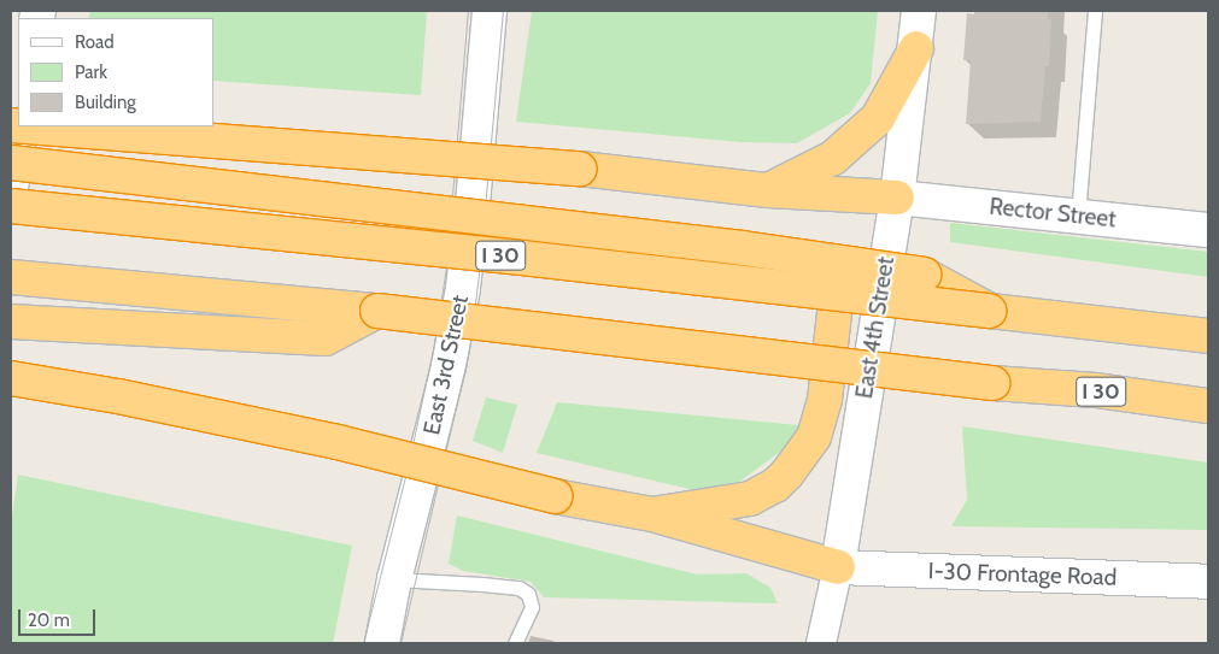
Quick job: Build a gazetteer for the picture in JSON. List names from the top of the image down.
{
  "streets": {
    "highway": ["I 30"],
    "main road": [
      "Rector Street",
      "East 4th Street",
      "East 3rd Street",
      "I-30 Frontage Road"
    ]
  },
  "crossings": [
    ["Rector Street", "East 4th Street"],
    ["East 4th Street", "I-30 Frontage Road"]
  ],
  "legend": ["Road", "Park", "Building"],
  "scale_bar": "20 m"
}
